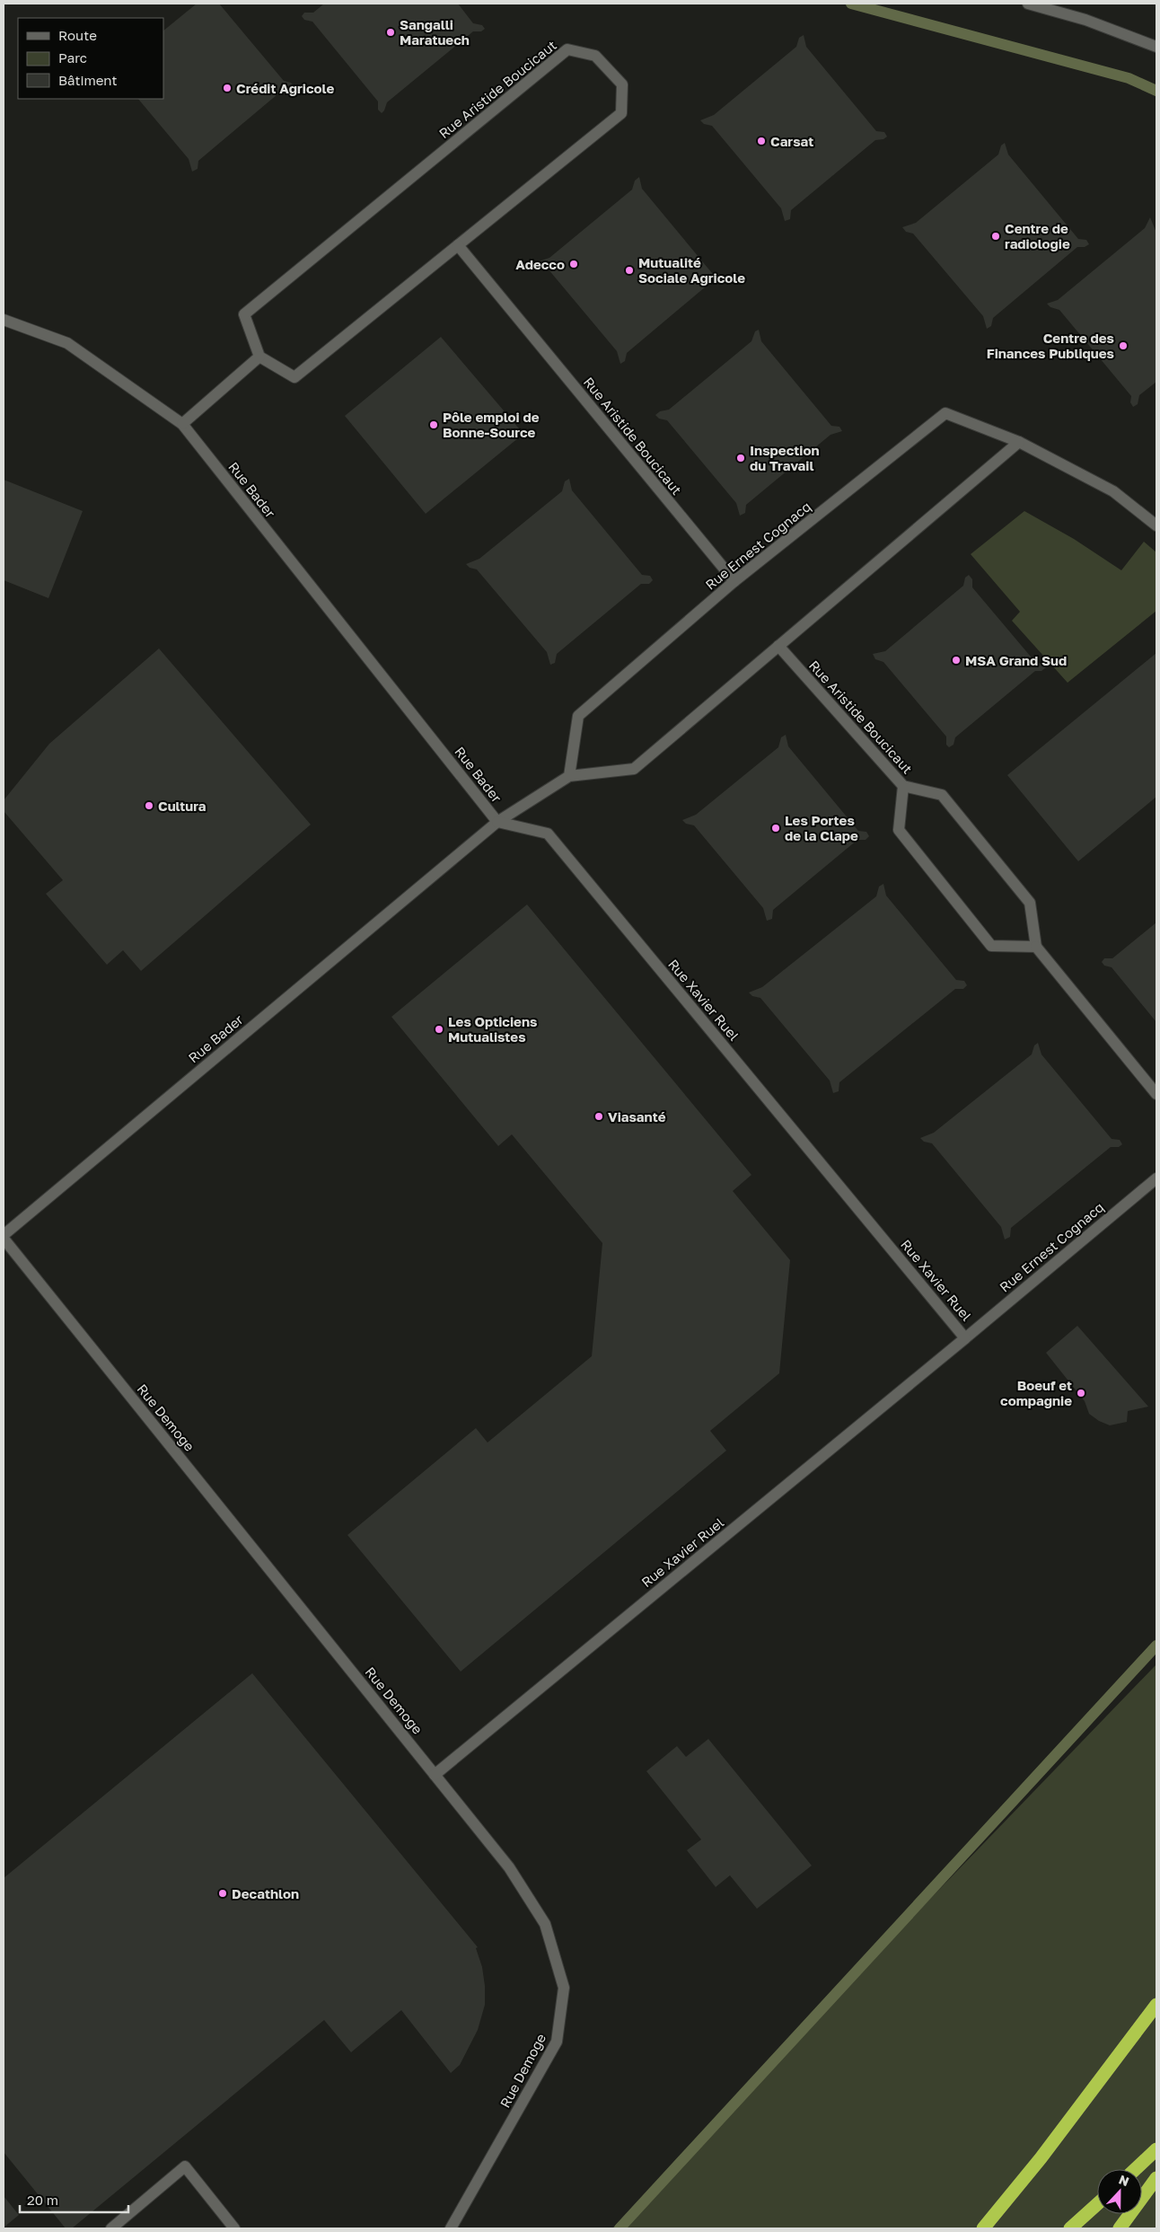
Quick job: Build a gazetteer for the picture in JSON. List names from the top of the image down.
{
  "streets": {
    "street": [
      "Rue Aristide Boucicaut",
      "Rue Bader",
      "Rue Ernest Cognacq",
      "Rue Xavier Ruel",
      "Rue Demoge"
    ]
  },
  "crossings": [
    ["Rue Aristide Boucicaut", "Rue Ernest Cognacq"],
    ["Rue Bader", "Rue Xavier Ruel"],
    ["Rue Bader", "Rue Demoge"],
    ["Rue Ernest Cognacq", "Rue Xavier Ruel"],
    ["Rue Xavier Ruel", "Rue Demoge"]
  ],
  "places": [
    "Sangalli Maratuech",
    "Crédit Agricole",
    "Carsat",
    "Centre de radiologie",
    "Adecco",
    "Mutualité Sociale Agricole",
    "Centre des Finances Publiques",
    "Pôle emploi de Bonne-Source",
    "Inspection du Travail",
    "MSA Grand Sud",
    "Cultura",
    "Les Portes de la Clape",
    "Les Opticiens Mutualistes",
    "Viasanté",
    "Boeuf et compagnie",
    "Decathlon"
  ],
  "legend": ["Route", "Parc", "Bâtiment"],
  "scale_bar": "20 m",
  "north": "top"
}
